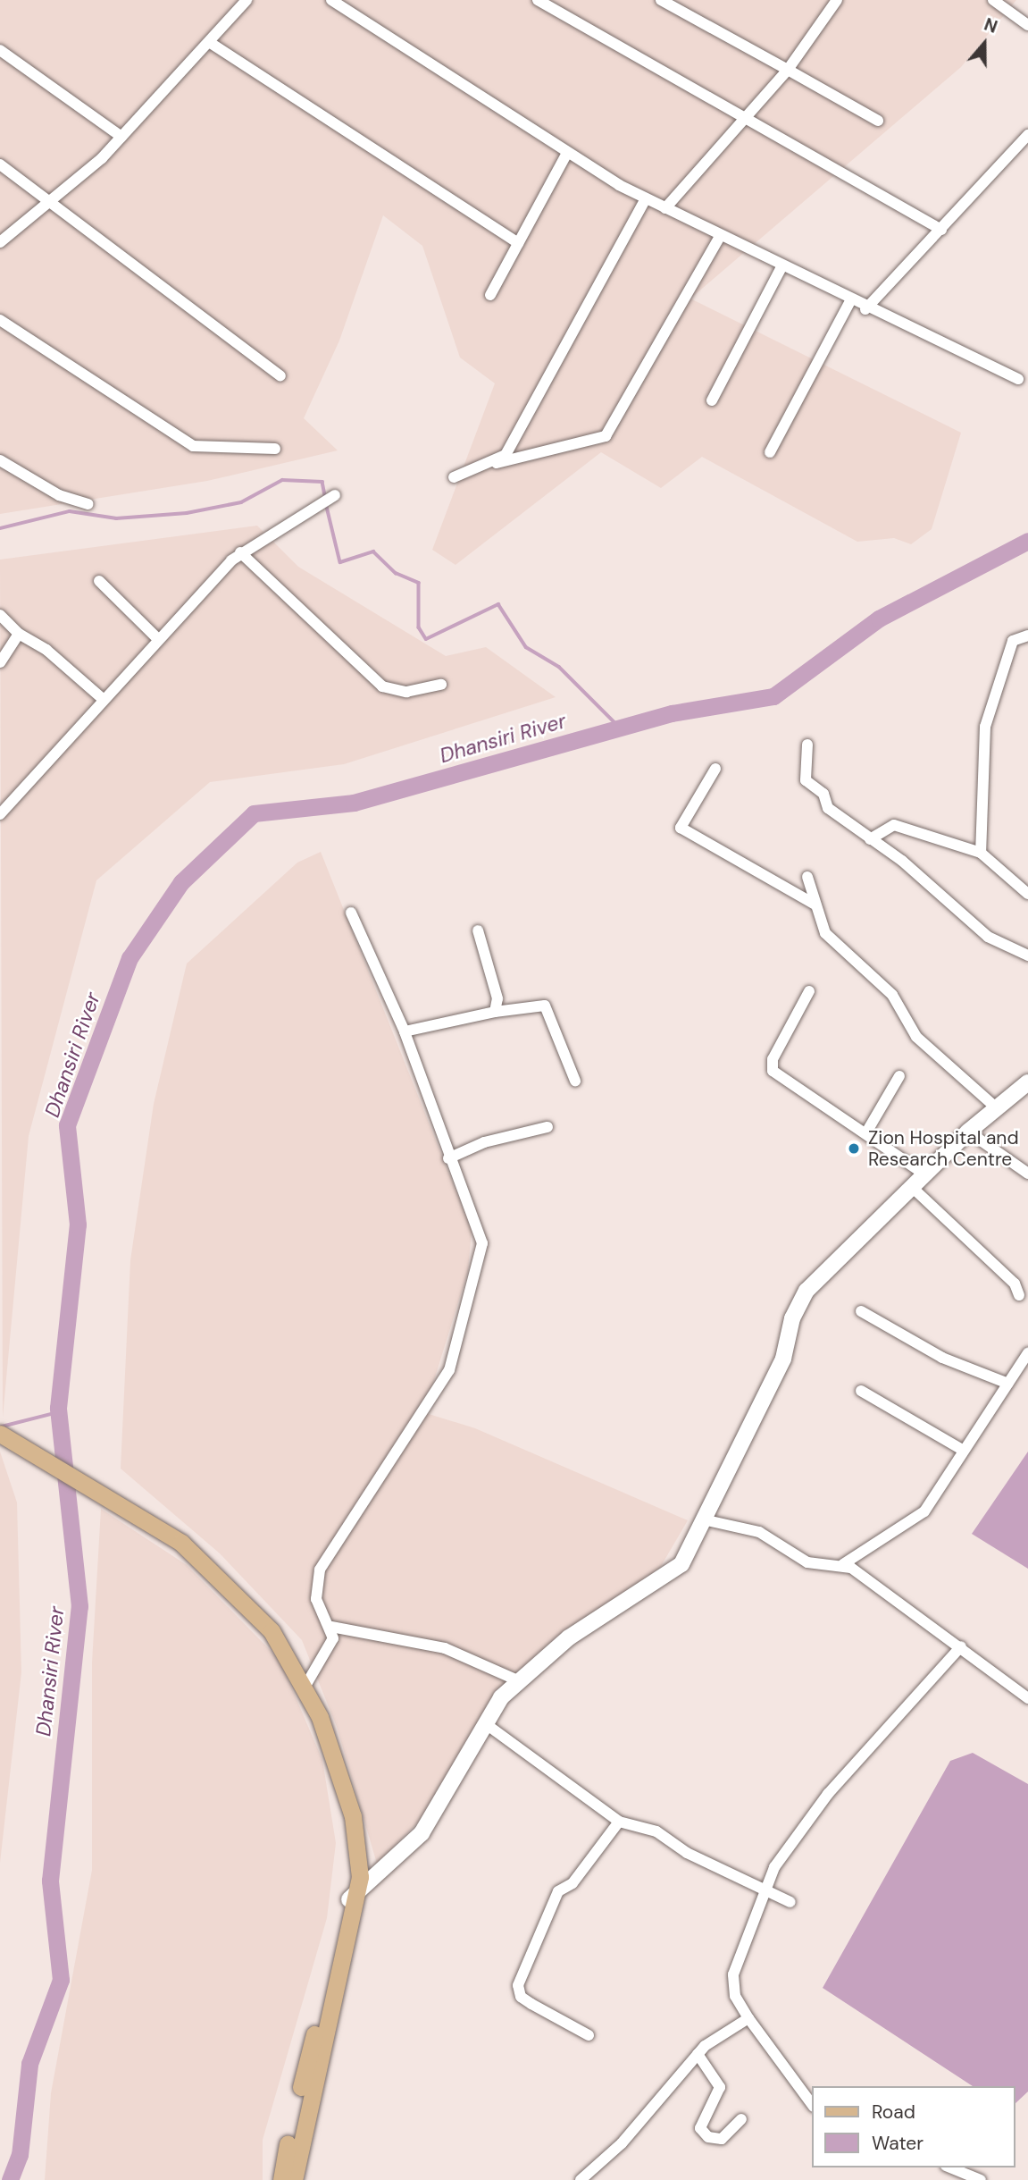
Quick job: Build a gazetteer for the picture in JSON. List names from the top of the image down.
{
  "water": ["Dhansiri River"],
  "places": ["Zion Hospital and Research Centre"],
  "legend": ["Road", "Water"],
  "north": "top"
}
